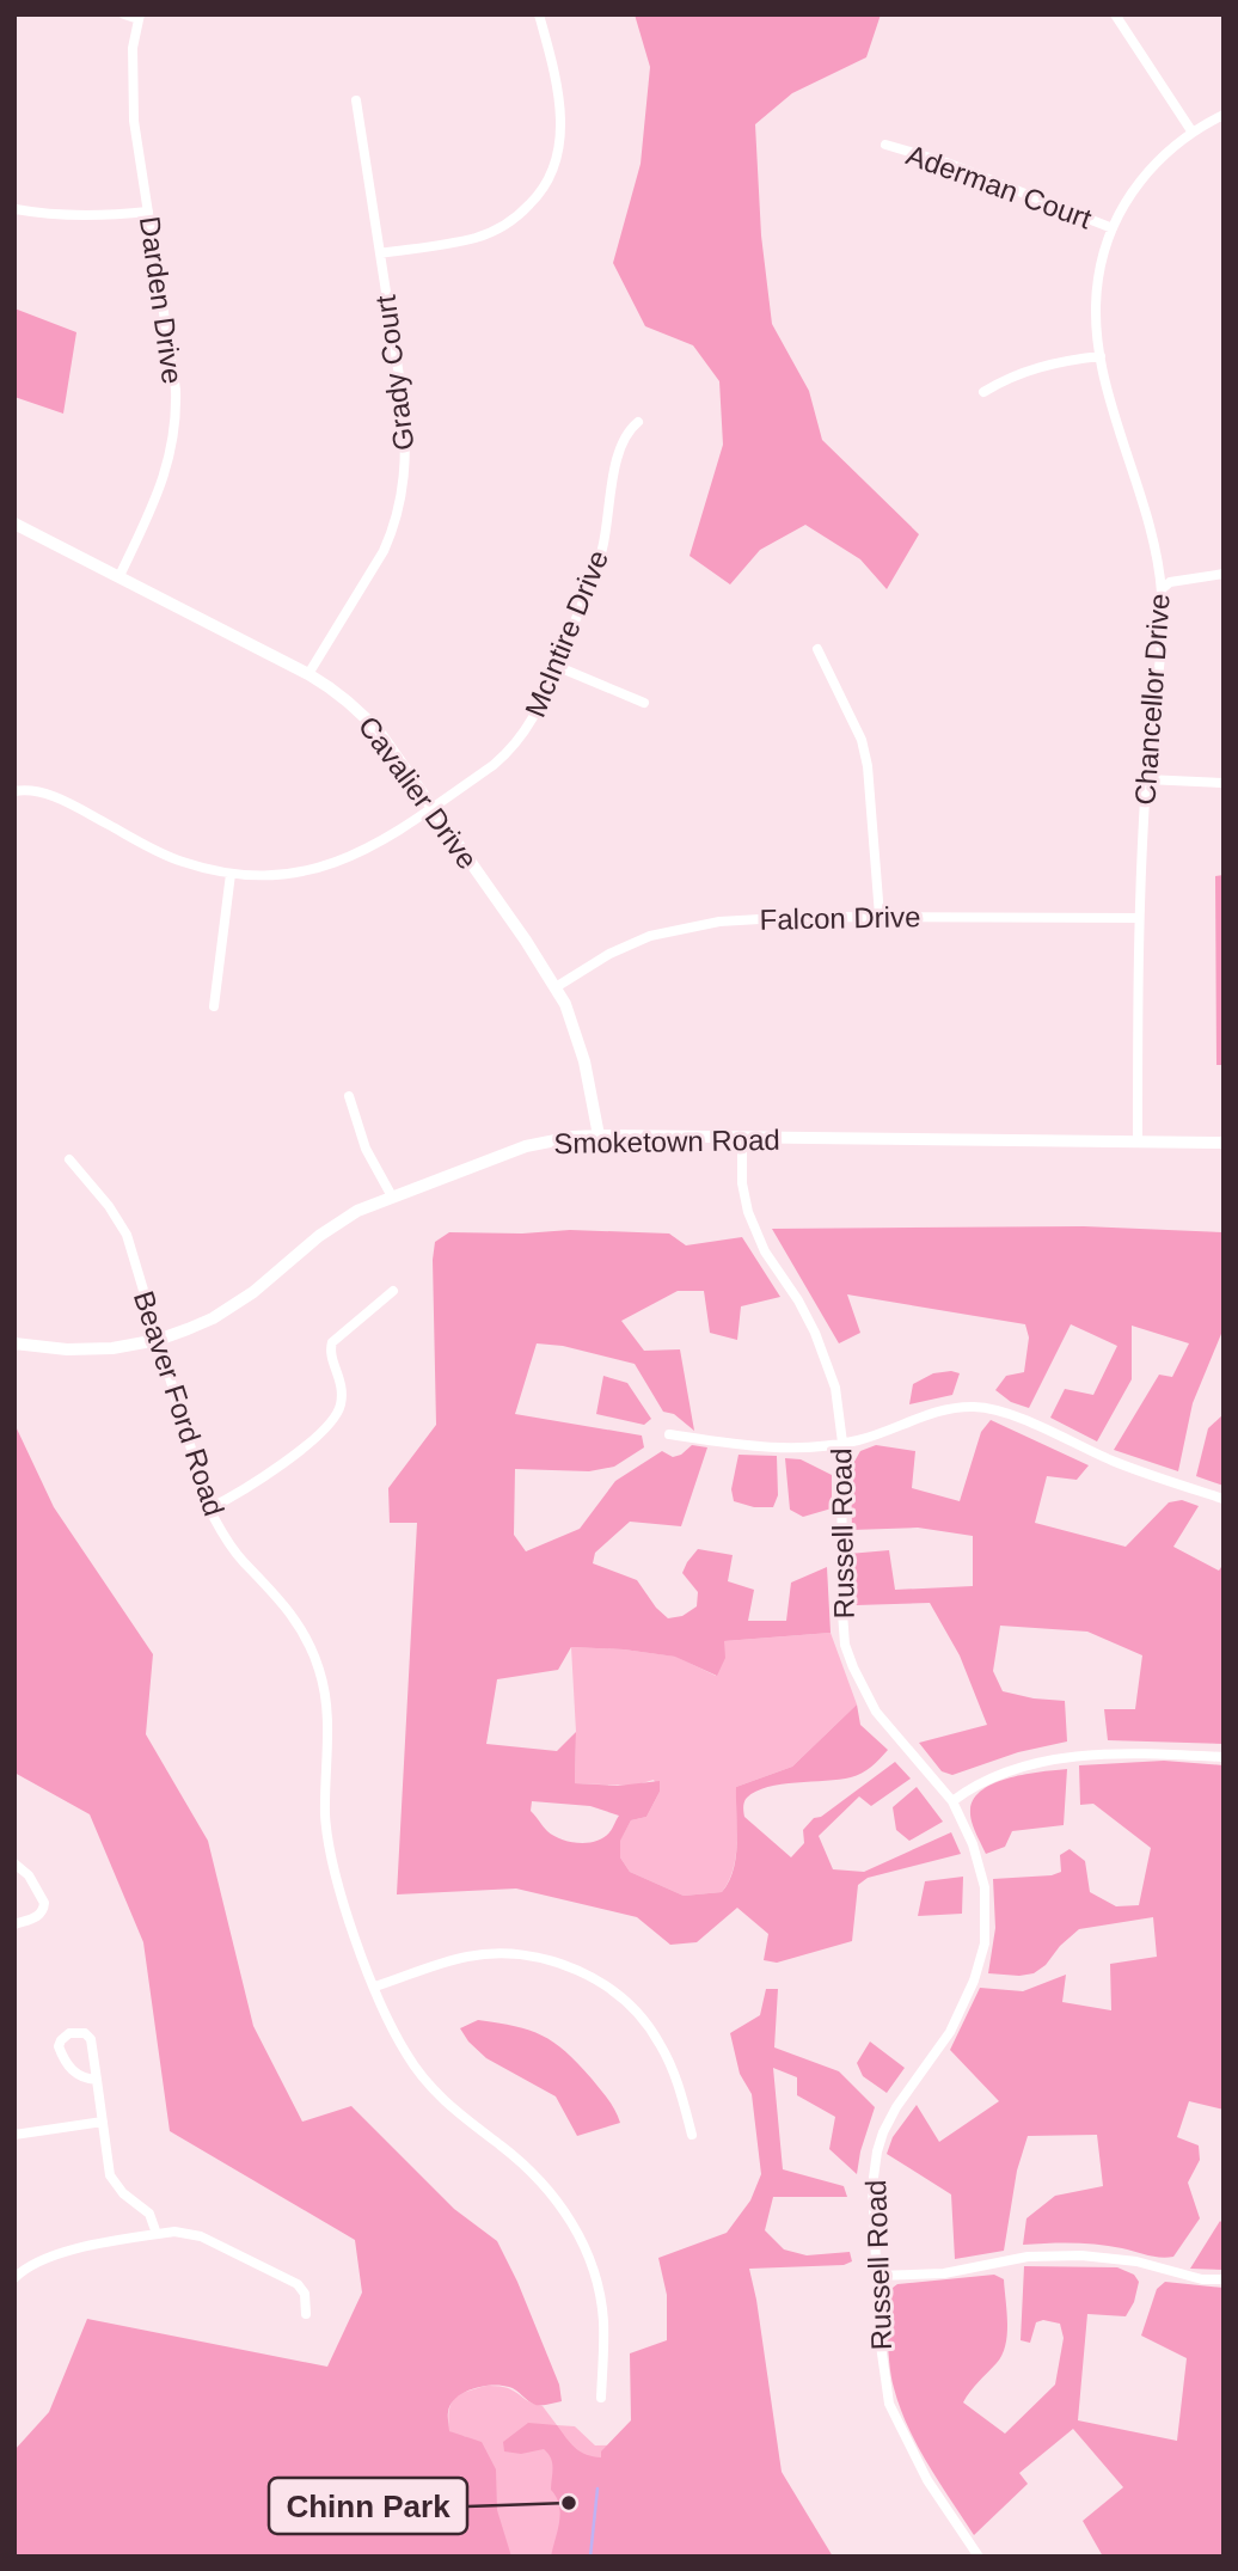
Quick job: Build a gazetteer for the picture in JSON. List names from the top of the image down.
{
  "streets": {
    "main road": ["Cavalier Drive", "Smoketown Road"],
    "street": [
      "Aderman Court",
      "Darden Drive",
      "Grady Court",
      "McIntire Drive",
      "Chancellor Drive",
      "Falcon Drive",
      "Beaver Ford Road",
      "Russell Road"
    ]
  },
  "crossings": [
    ["Aderman Court", "Chancellor Drive"],
    ["Darden Drive", "Cavalier Drive"],
    ["Grady Court", "Cavalier Drive"],
    ["McIntire Drive", "Cavalier Drive"],
    ["Chancellor Drive", "Falcon Drive"],
    ["Chancellor Drive", "Smoketown Road"],
    ["Cavalier Drive", "Falcon Drive"],
    ["Cavalier Drive", "Smoketown Road"],
    ["Smoketown Road", "Beaver Ford Road"],
    ["Smoketown Road", "Russell Road"]
  ],
  "places": ["Chinn Park"]
}
